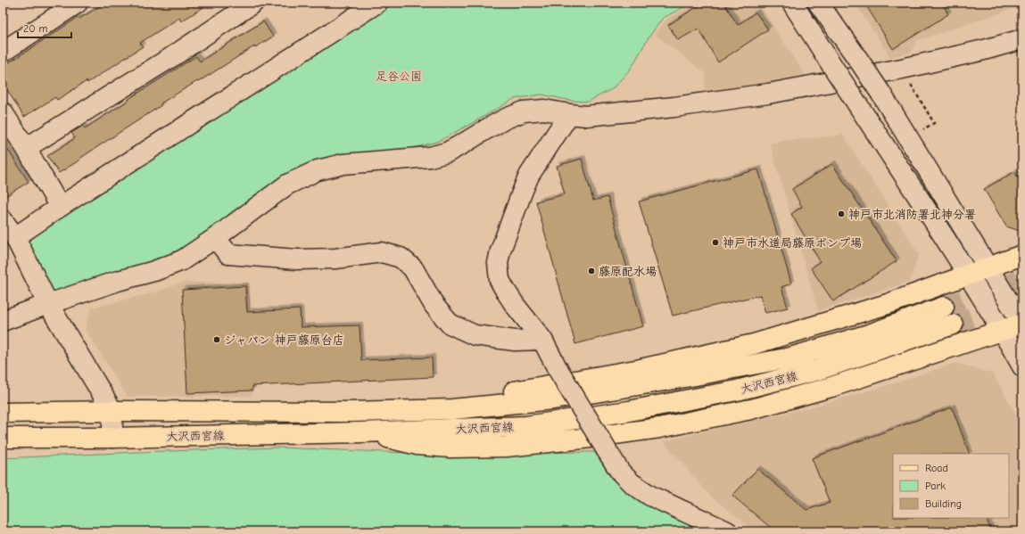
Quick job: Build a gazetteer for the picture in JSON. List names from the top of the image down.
{
  "streets": {
    "main road": ["大沢西宮線"]
  },
  "parks": ["足谷公園"],
  "places": [
    "神戸市北消防署北神分署",
    "神戸市水道局藤原ポンプ場",
    "藤原配水場",
    "ジャパン 神戸藤原台店"
  ],
  "legend": ["Road", "Park", "Building"],
  "scale_bar": "20 m"
}
